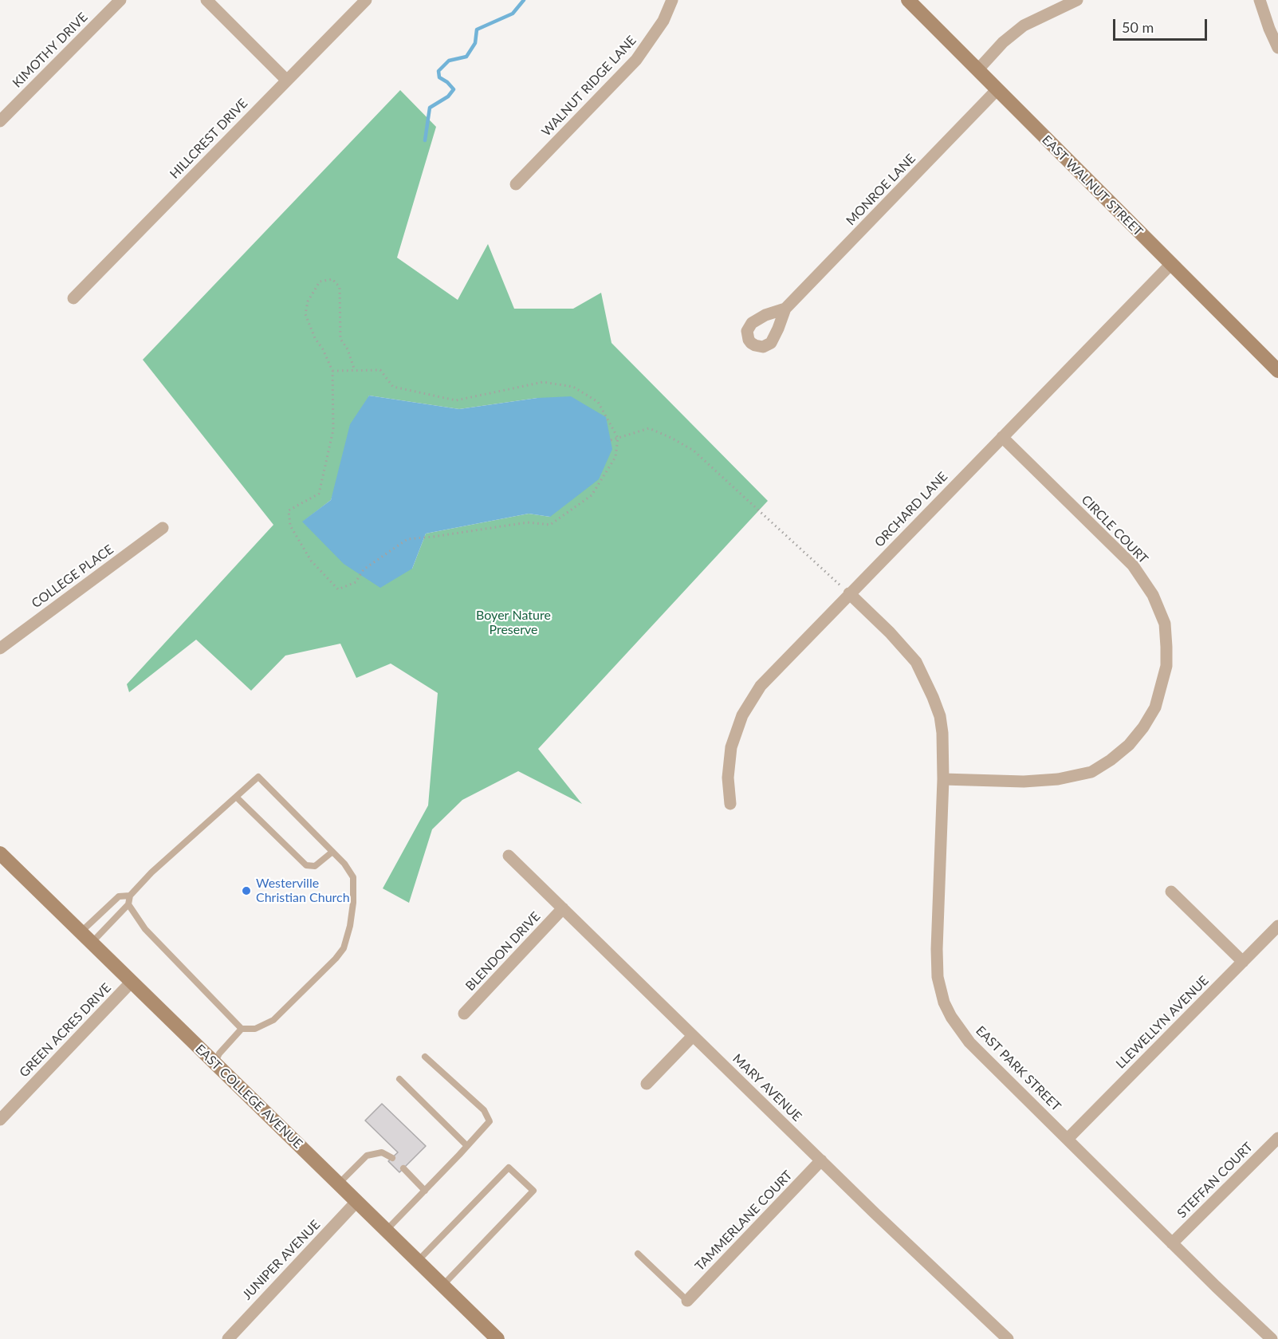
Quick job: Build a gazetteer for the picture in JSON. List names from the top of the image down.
{
  "streets": {
    "street": [
      "KIMOTHY DRIVE",
      "WALNUT RIDGE LANE",
      "HILLCREST DRIVE",
      "EAST WALNUT STREET",
      "MONROE LANE",
      "ORCHARD LANE",
      "CIRCLE COURT",
      "COLLEGE PLACE",
      "BLENDON DRIVE",
      "LLEWELLYN AVENUE",
      "GREEN ACRES DRIVE",
      "EAST PARK STREET",
      "MARY AVENUE",
      "EAST COLLEGE AVENUE",
      "STEFFAN COURT",
      "TAMMERLANE COURT",
      "JUNIPER AVENUE"
    ]
  },
  "crossings": [
    ["EAST WALNUT STREET", "MONROE LANE"],
    ["EAST WALNUT STREET", "ORCHARD LANE"],
    ["ORCHARD LANE", "CIRCLE COURT"],
    ["ORCHARD LANE", "EAST PARK STREET"],
    ["CIRCLE COURT", "EAST PARK STREET"],
    ["BLENDON DRIVE", "MARY AVENUE"],
    ["LLEWELLYN AVENUE", "EAST PARK STREET"],
    ["GREEN ACRES DRIVE", "EAST COLLEGE AVENUE"],
    ["EAST PARK STREET", "STEFFAN COURT"],
    ["MARY AVENUE", "TAMMERLANE COURT"],
    ["EAST COLLEGE AVENUE", "JUNIPER AVENUE"]
  ],
  "parks": ["Boyer Nature Preserve"],
  "places": ["Westerville Christian Church"],
  "scale_bar": "50 m"
}
